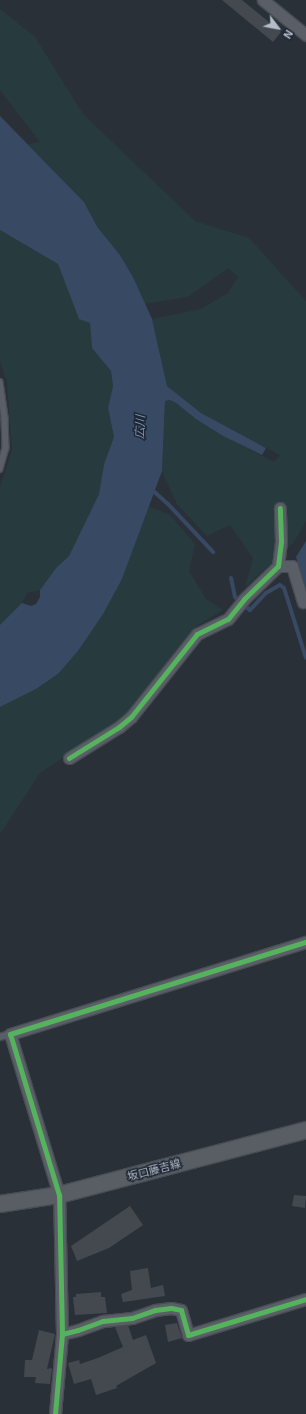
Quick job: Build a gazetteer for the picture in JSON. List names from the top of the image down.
{
  "streets": {
    "main road": ["坂口藤吉線"]
  },
  "water": ["広川"],
  "north": "bottom right"
}
